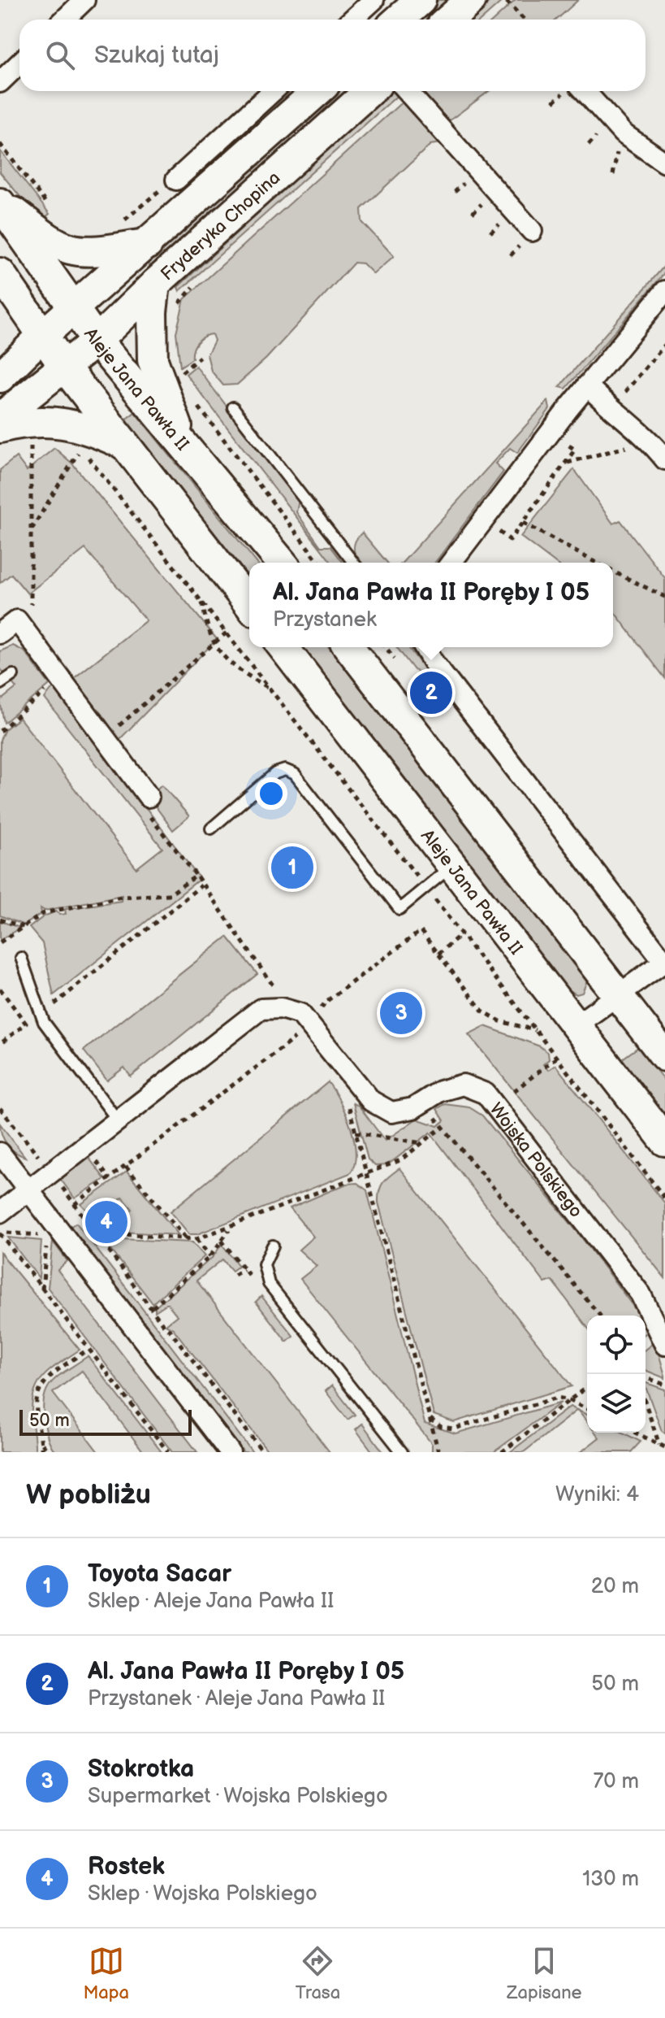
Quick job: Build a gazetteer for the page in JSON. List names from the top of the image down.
{
  "streets": {
    "main road": ["Fryderyka Chopina", "Aleje Jana Pawła II"],
    "street": ["Wojska Polskiego"]
  },
  "crossings": [
    ["Fryderyka Chopina", "Aleje Jana Pawła II"]
  ],
  "scale_bar": "50 m",
  "page": {
    "search": "Szukaj tutaj",
    "popup": ["Al. Jana Pawła II Poręby I 05", "Przystanek"],
    "pins": [
      "2",
      "1",
      "3",
      "4"
    ],
    "scale": "50 m",
    "heading": ["W pobliżu", "Wyniki: 4"],
    "list": [
      {
        "mark": "1",
        "name": "Toyota Sacar",
        "note": "Sklep · Aleje Jana Pawła II",
        "value": "20 m"
      },
      {
        "mark": "2",
        "name": "Al. Jana Pawła II Poręby I 05",
        "note": "Przystanek · Aleje Jana Pawła II",
        "value": "50 m"
      },
      {
        "mark": "3",
        "name": "Stokrotka",
        "note": "Supermarket · Wojska Polskiego",
        "value": "70 m"
      },
      {
        "mark": "4",
        "name": "Rostek",
        "note": "Sklep · Wojska Polskiego",
        "value": "130 m"
      }
    ],
    "nav": ["Mapa", "Trasa", "Zapisane"]
  }
}
